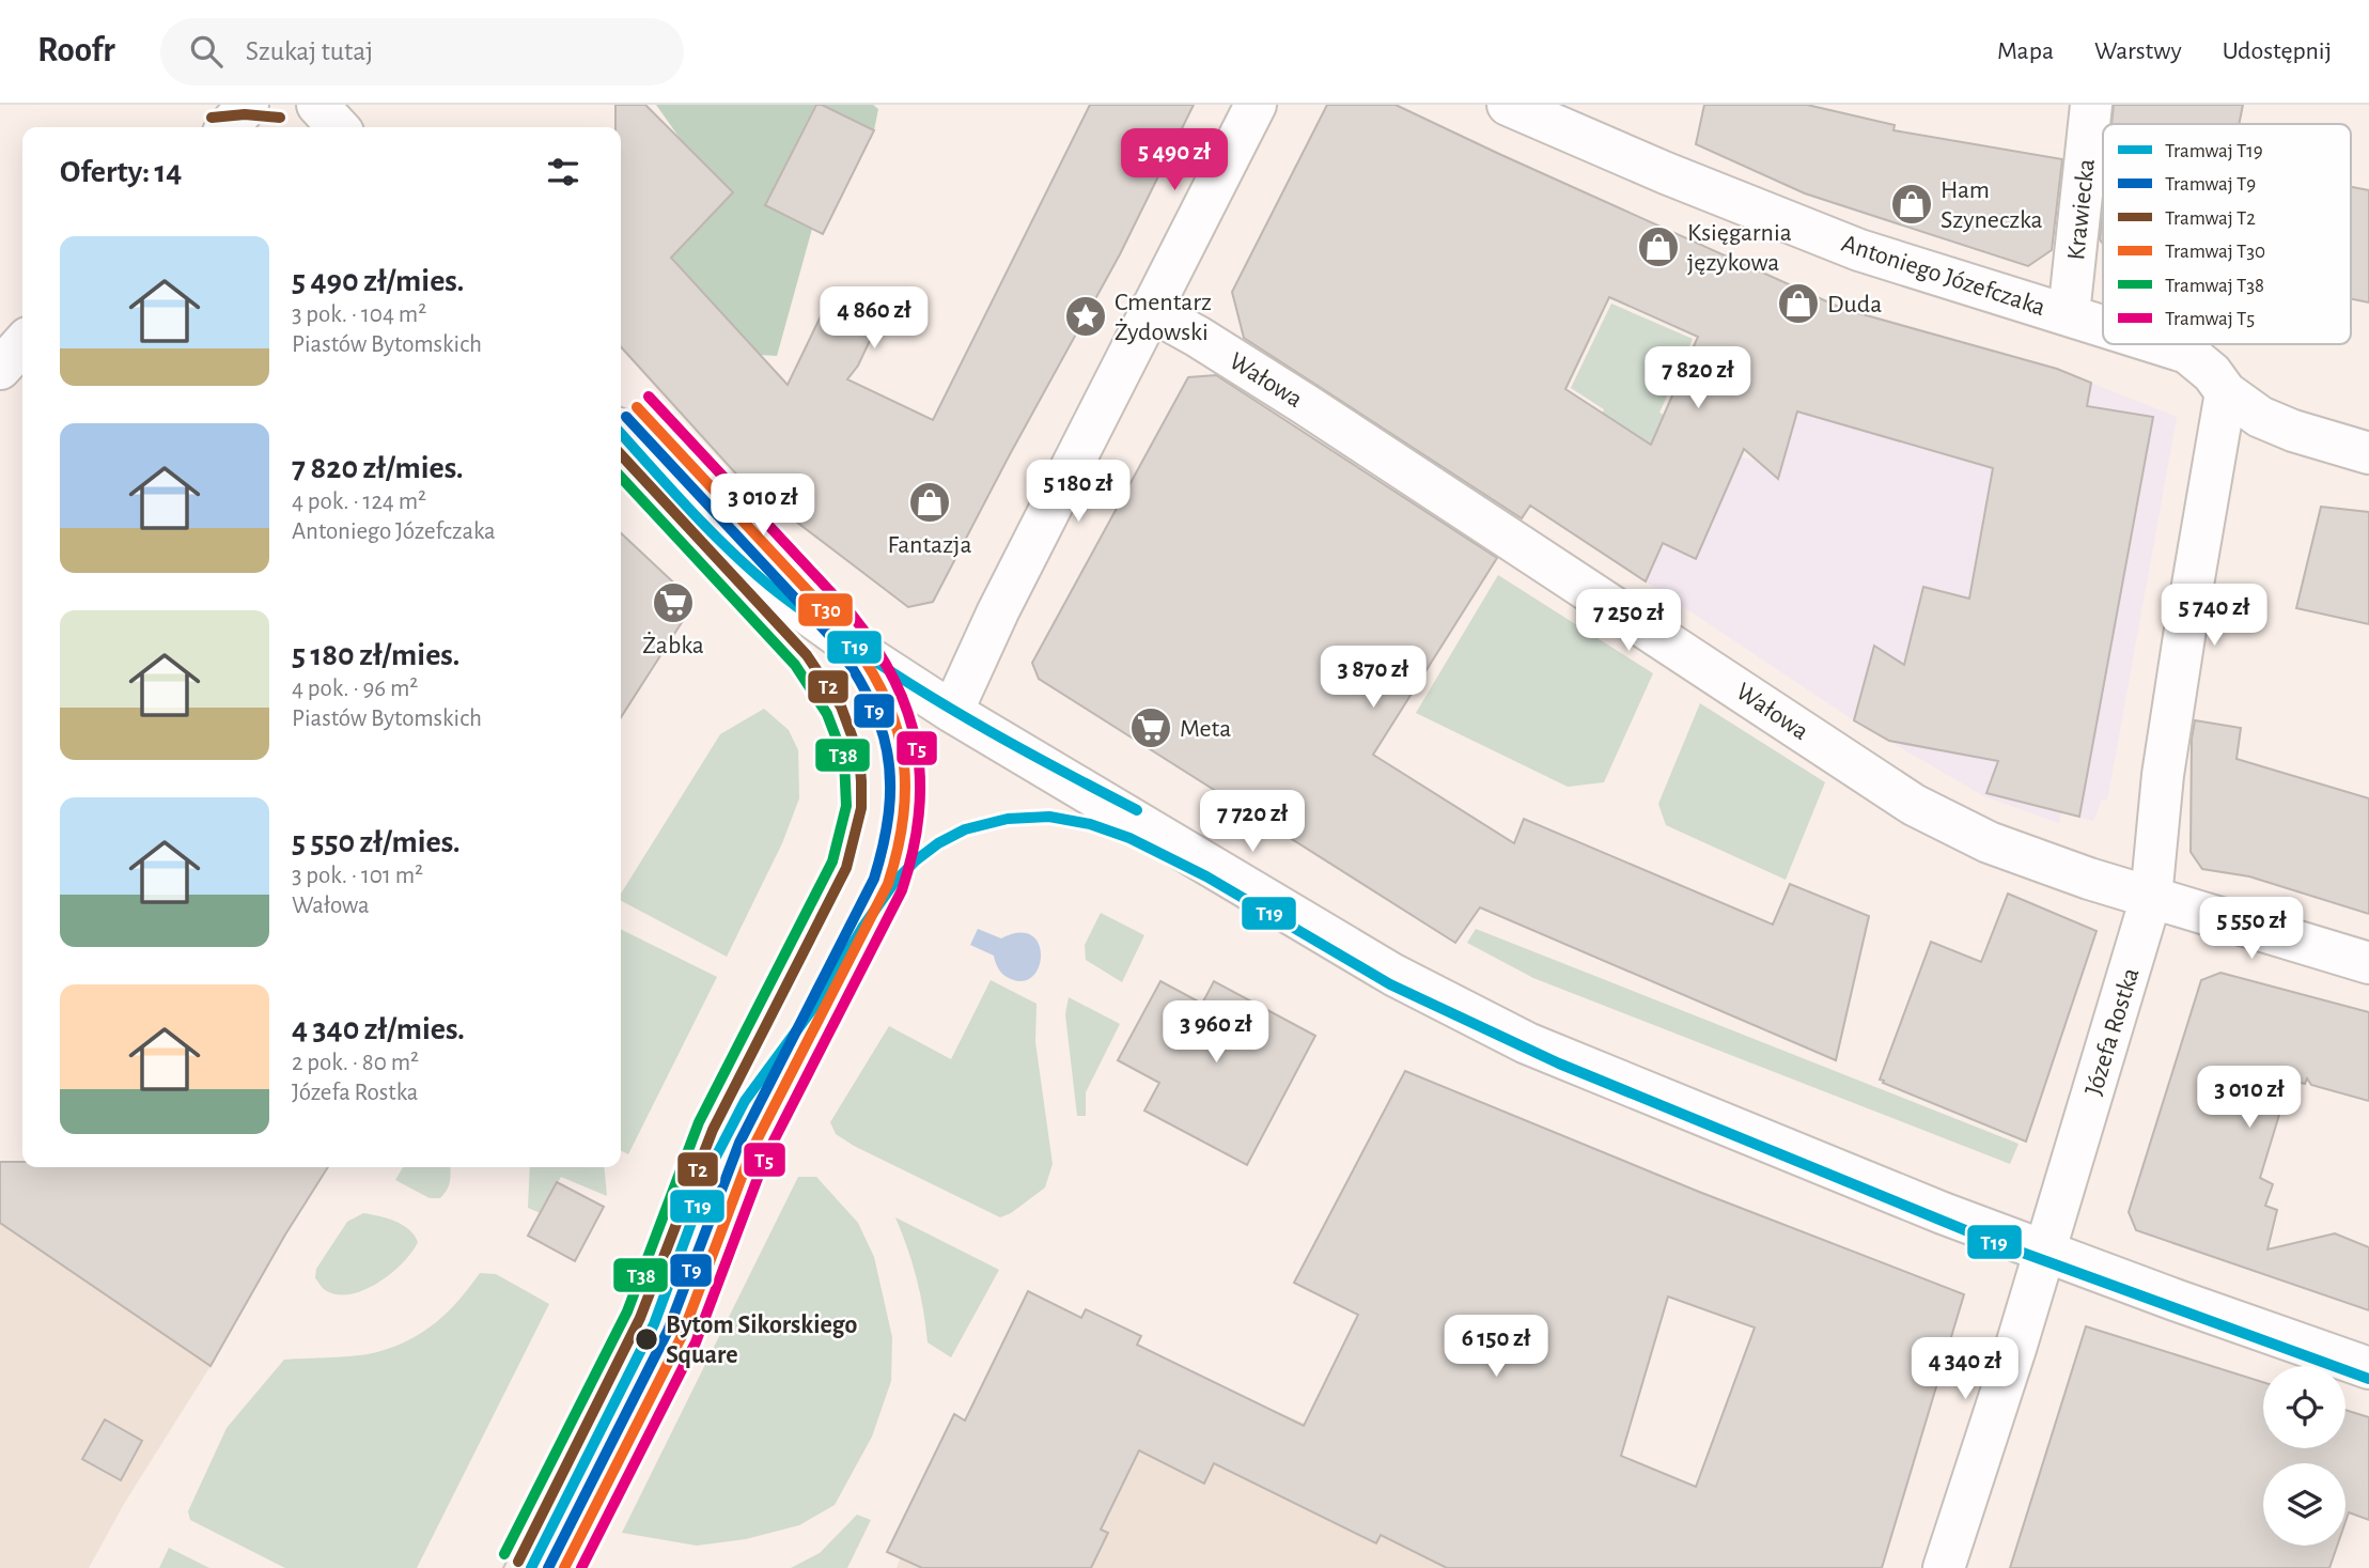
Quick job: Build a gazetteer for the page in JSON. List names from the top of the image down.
{
  "streets": {
    "street": [
      "Krawiecka",
      "Antoniego Józefczaka",
      "Wałowa",
      "Józefa Rostka"
    ]
  },
  "crossings": [
    ["Krawiecka", "Antoniego Józefczaka"],
    ["Antoniego Józefczaka", "Józefa Rostka"],
    ["Wałowa", "Józefa Rostka"]
  ],
  "places": {
    "shop": [
      "Ham Szyneczka",
      "Księgarnia językowa",
      "Duda",
      "Fantazja"
    ],
    "place": ["Cmentarz Żydowski"],
    "supermarket": ["Żabka", "Meta"],
    "other": ["Bytom Sikorskiego Square"]
  },
  "lines": [
    "tram line T2",
    "tram line T5",
    "tram line T30",
    "tram line T9",
    "tram line T19",
    "tram line T38"
  ],
  "legend": [
    "Tramwaj T19",
    "Tramwaj T9",
    "Tramwaj T2",
    "Tramwaj T30",
    "Tramwaj T38",
    "Tramwaj T5"
  ],
  "page": {
    "header": "Roofr",
    "search": "Szukaj tutaj",
    "nav": ["Mapa", "Warstwy", "Udostępnij"],
    "heading": "Oferty: 14",
    "price": [
      "5 490 zł",
      "4 860 zł",
      "7 820 zł",
      "5 180 zł",
      "3 010 zł",
      "5 740 zł",
      "7 250 zł",
      "3 870 zł",
      "7 720 zł",
      "5 550 zł",
      "3 960 zł",
      "3 010 zł",
      "6 150 zł",
      "4 340 zł"
    ],
    "list": [
      {
        "name": "5 490 zł/mies.",
        "note": "3 pok. · 104 m² · Piastów Bytomskich"
      },
      {
        "name": "7 820 zł/mies.",
        "note": "4 pok. · 124 m² · Antoniego Józefczaka"
      },
      {
        "name": "5 180 zł/mies.",
        "note": "4 pok. · 96 m² · Piastów Bytomskich"
      },
      {
        "name": "5 550 zł/mies.",
        "note": "3 pok. · 101 m² · Wałowa"
      },
      {
        "name": "4 340 zł/mies.",
        "note": "2 pok. · 80 m² · Józefa Rostka"
      }
    ]
  }
}
